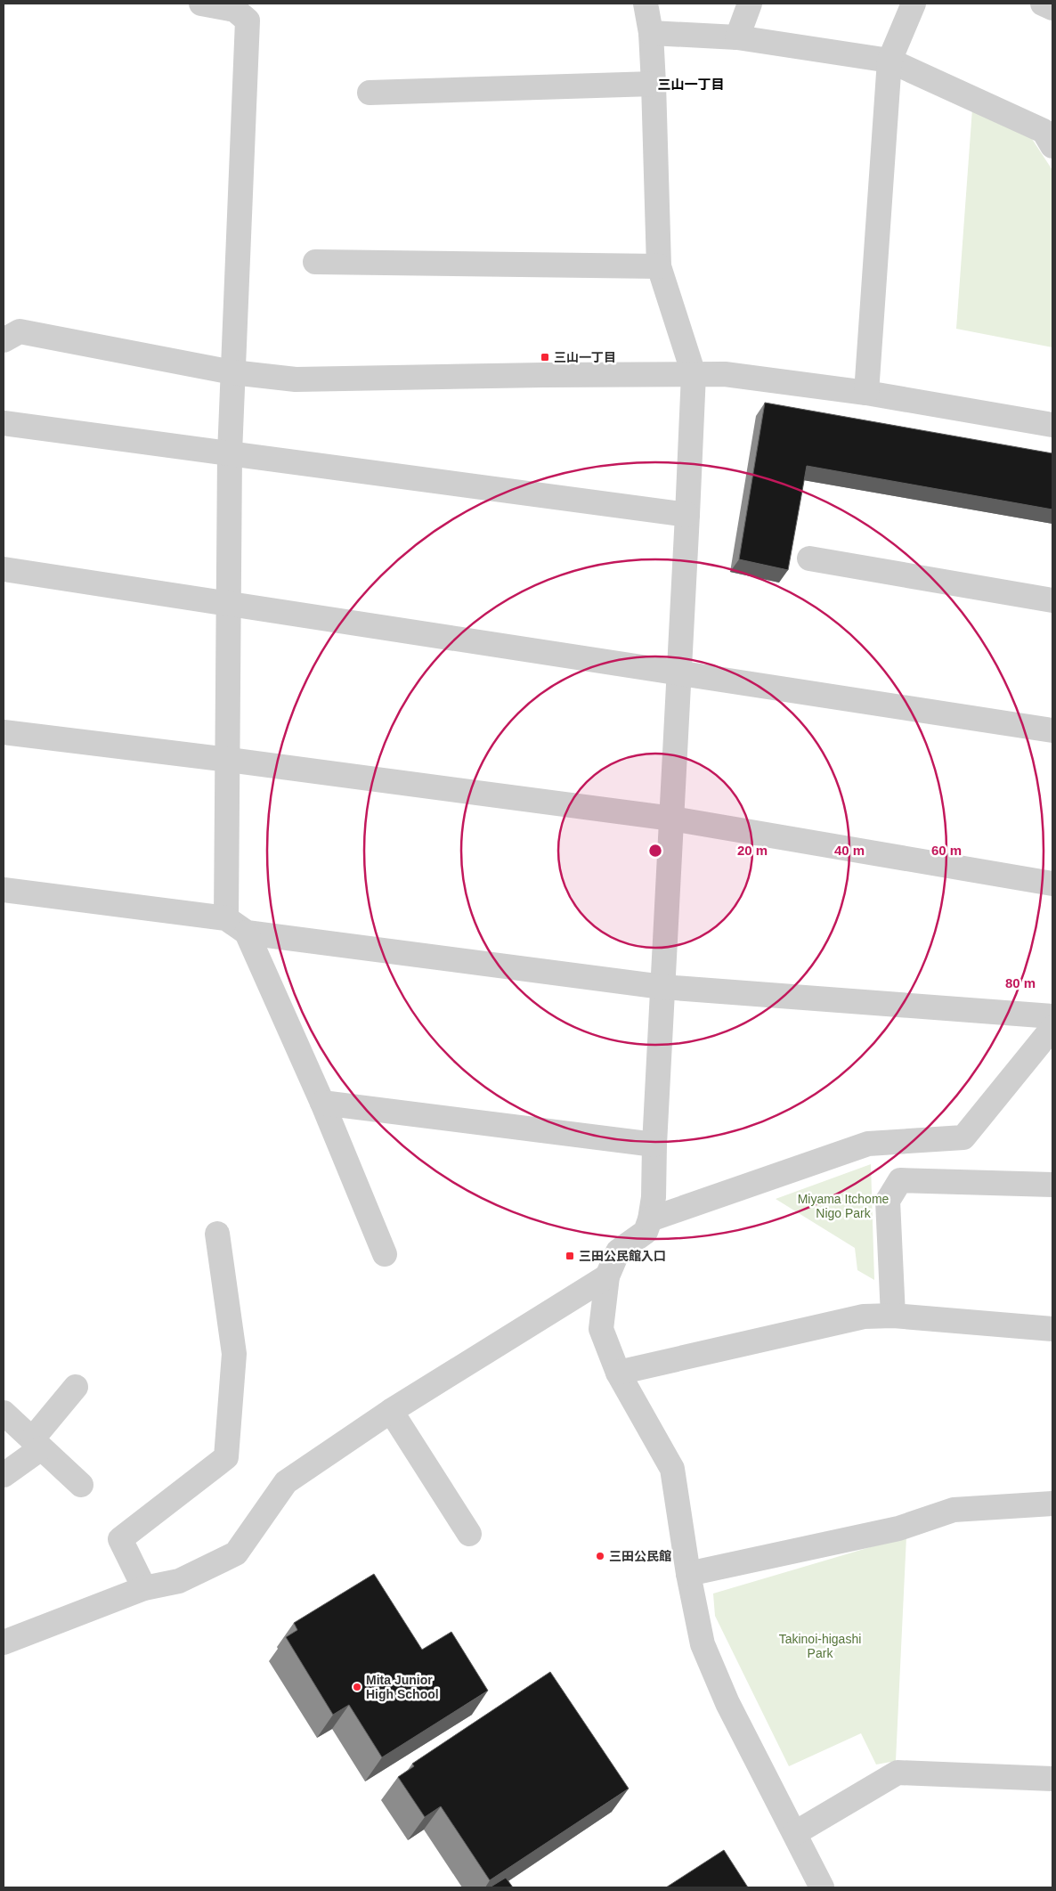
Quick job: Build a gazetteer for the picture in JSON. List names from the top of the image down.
{
  "districts": ["三山一丁目"],
  "parks": ["Miyama Itchome Nigo Park", "Takinoi-higashi Park"],
  "places": {
    "transit": ["三山一丁目", "三田公民館入口"],
    "other": ["三田公民館", "Mita Junior High School"]
  },
  "rings": [
    "20 m",
    "40 m",
    "60 m",
    "80 m"
  ]
}
